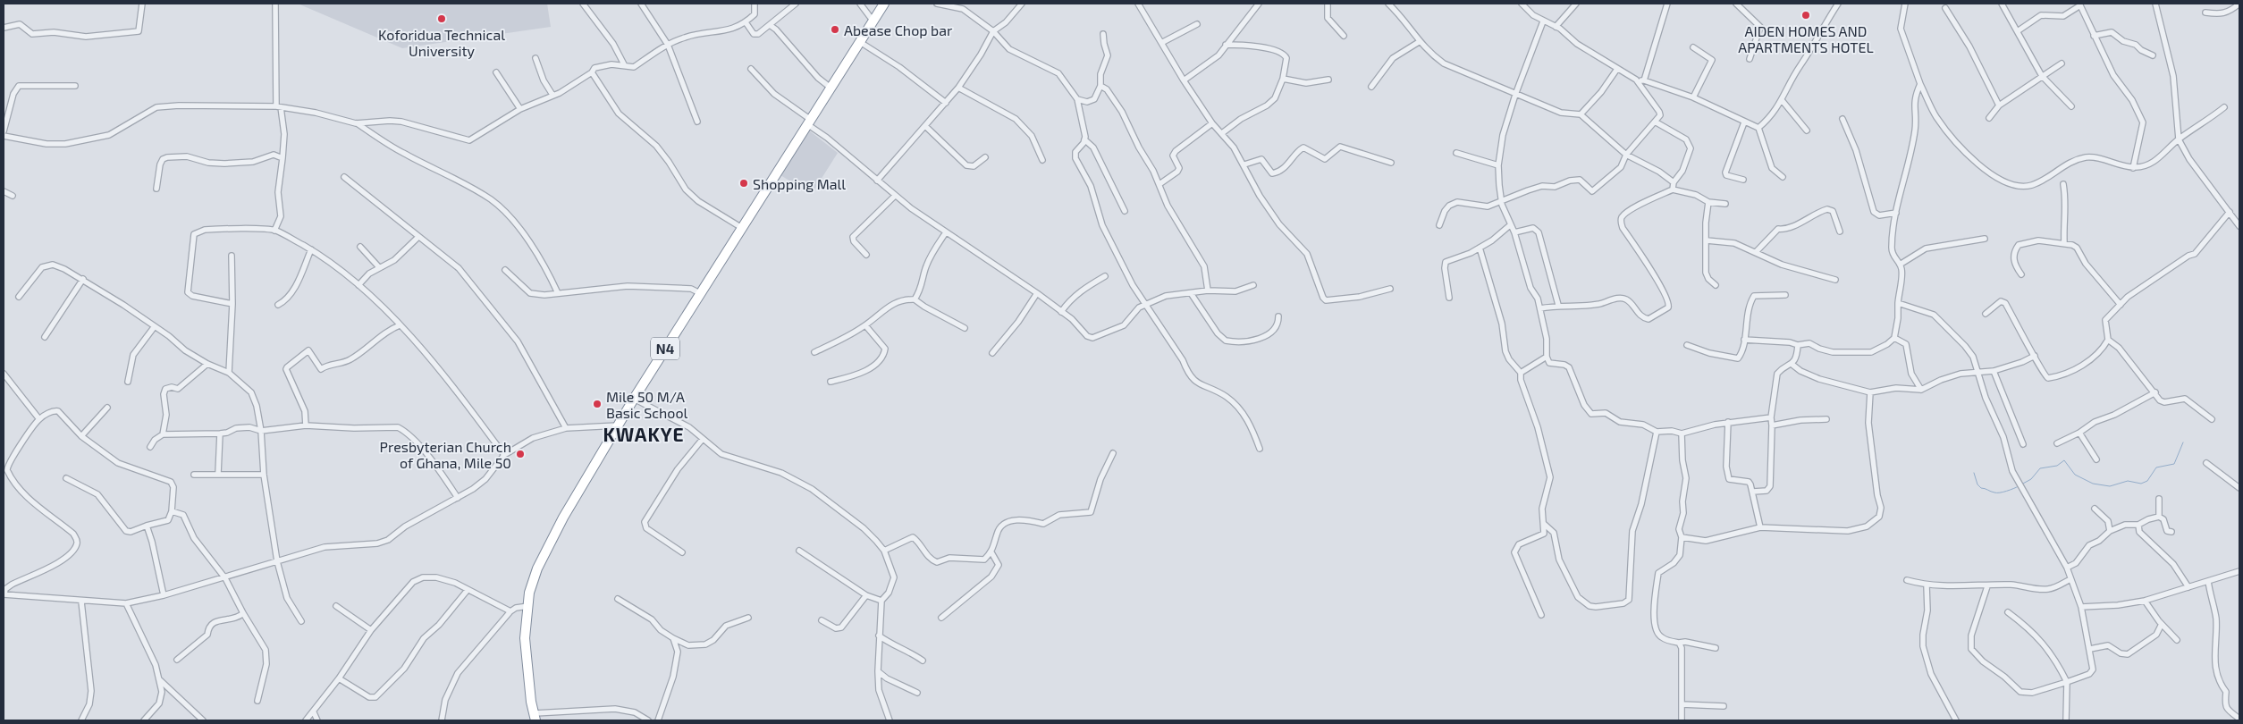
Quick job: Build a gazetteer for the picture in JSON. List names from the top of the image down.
{
  "streets": {
    "highway": ["N4"]
  },
  "districts": ["KWAKYE"],
  "places": [
    "AIDEN HOMES AND APARTMENTS HOTEL",
    "Koforidua Technical University",
    "Abease Chop bar",
    "Shopping Mall",
    "Mile 50 M/A Basic School",
    "Presbyterian Church of Ghana, Mile 50"
  ]
}
